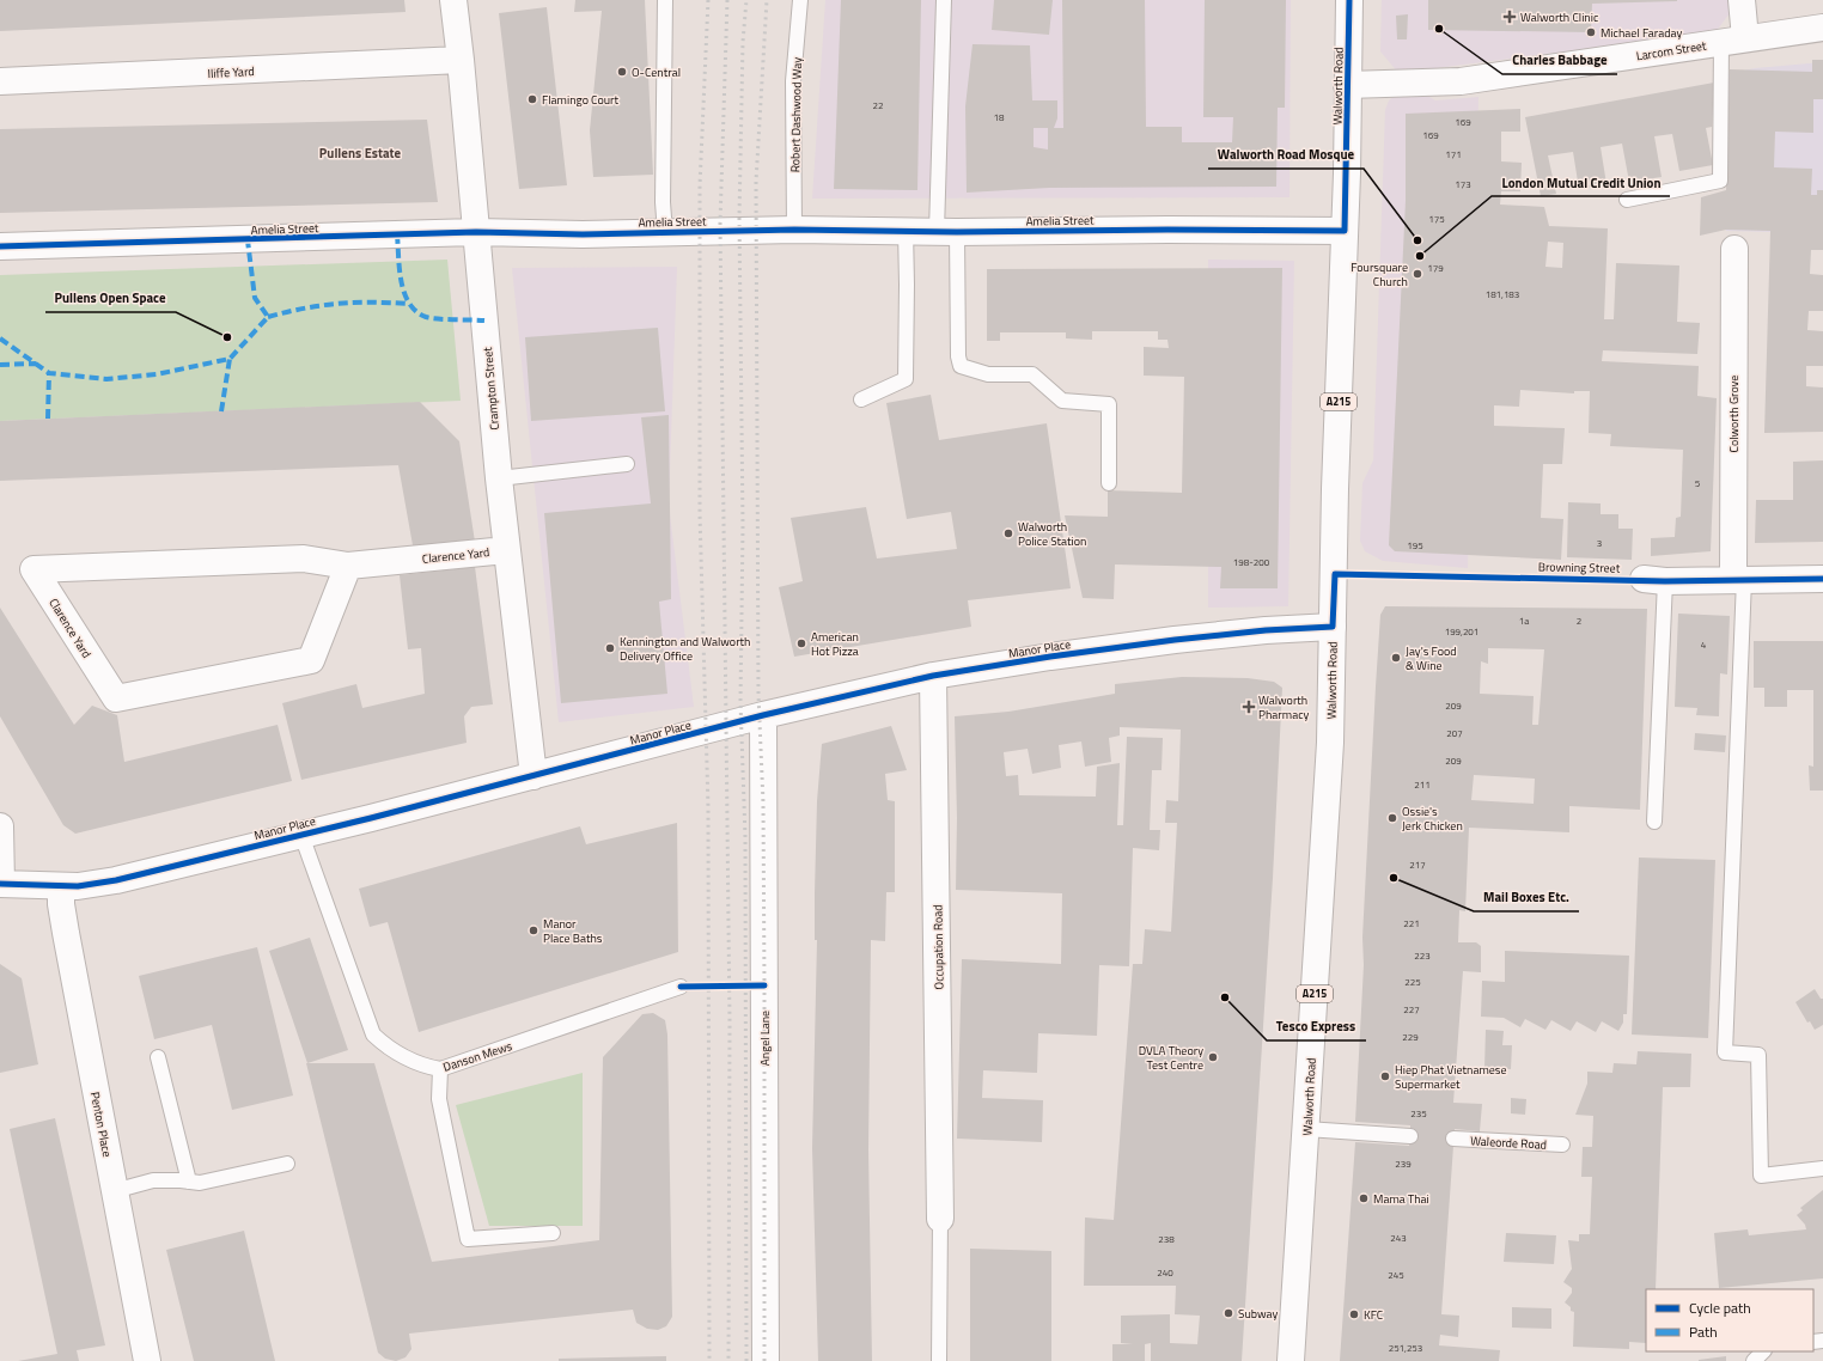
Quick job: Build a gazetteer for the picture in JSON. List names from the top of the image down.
{
  "streets": {
    "street": [
      "Larcom Street",
      "Iliffe Yard",
      "Walworth Road",
      "Amelia Street",
      "Crampton Street",
      "A215",
      "Colworth Grove",
      "Clarence Yard",
      "Manor Place",
      "Occupation Road",
      "Angel Lane",
      "Penton Place"
    ],
    "lane": ["Robert Dashwood Way", "Danson Mews", "Waleorde Road"],
    "cycle path": ["Browning Street"]
  },
  "crossings": [
    ["Larcom Street", "Walworth Road"],
    ["Iliffe Yard", "Crampton Street"],
    ["Walworth Road", "Amelia Street"],
    ["Walworth Road", "Manor Place"],
    ["Robert Dashwood Way", "Amelia Street"],
    ["Amelia Street", "Crampton Street"],
    ["Crampton Street", "Clarence Yard"],
    ["Crampton Street", "Manor Place"],
    ["Manor Place", "Occupation Road"],
    ["Manor Place", "Angel Lane"],
    ["Manor Place", "Danson Mews"],
    ["Manor Place", "Penton Place"]
  ],
  "districts": ["Pullens Estate"],
  "places": {
    "health": ["Walworth Clinic", "Walworth Pharmacy"],
    "other": [
      "Charles Babbage",
      "Michael Faraday",
      "O-Central",
      "Flamingo Court",
      "Walworth Road Mosque",
      "London Mutual Credit Union",
      "Foursquare Church",
      "Pullens Open Space",
      "Walworth Police Station",
      "American Hot Pizza",
      "Kennington and Walworth Delivery Office",
      "Jay's Food & Wine",
      "Ossie's Jerk Chicken",
      "Mail Boxes Etc.",
      "Manor Place Baths",
      "Tesco Express",
      "DVLA Theory Test Centre",
      "Hiep Phat Vietnamese Supermarket",
      "Mama Thai",
      "Subway",
      "KFC"
    ]
  },
  "house_numbers": [
    "22",
    "18",
    "169",
    "169",
    "171",
    "173",
    "175",
    "179",
    "181,183",
    "5",
    "3",
    "195",
    "198-200",
    "1a",
    "2",
    "199,201",
    "4",
    "209",
    "207",
    "209",
    "211",
    "217",
    "221",
    "223",
    "225",
    "227",
    "229",
    "235",
    "239",
    "243",
    "238",
    "240",
    "245",
    "251,253"
  ],
  "legend": ["Cycle path", "Path"]
}
